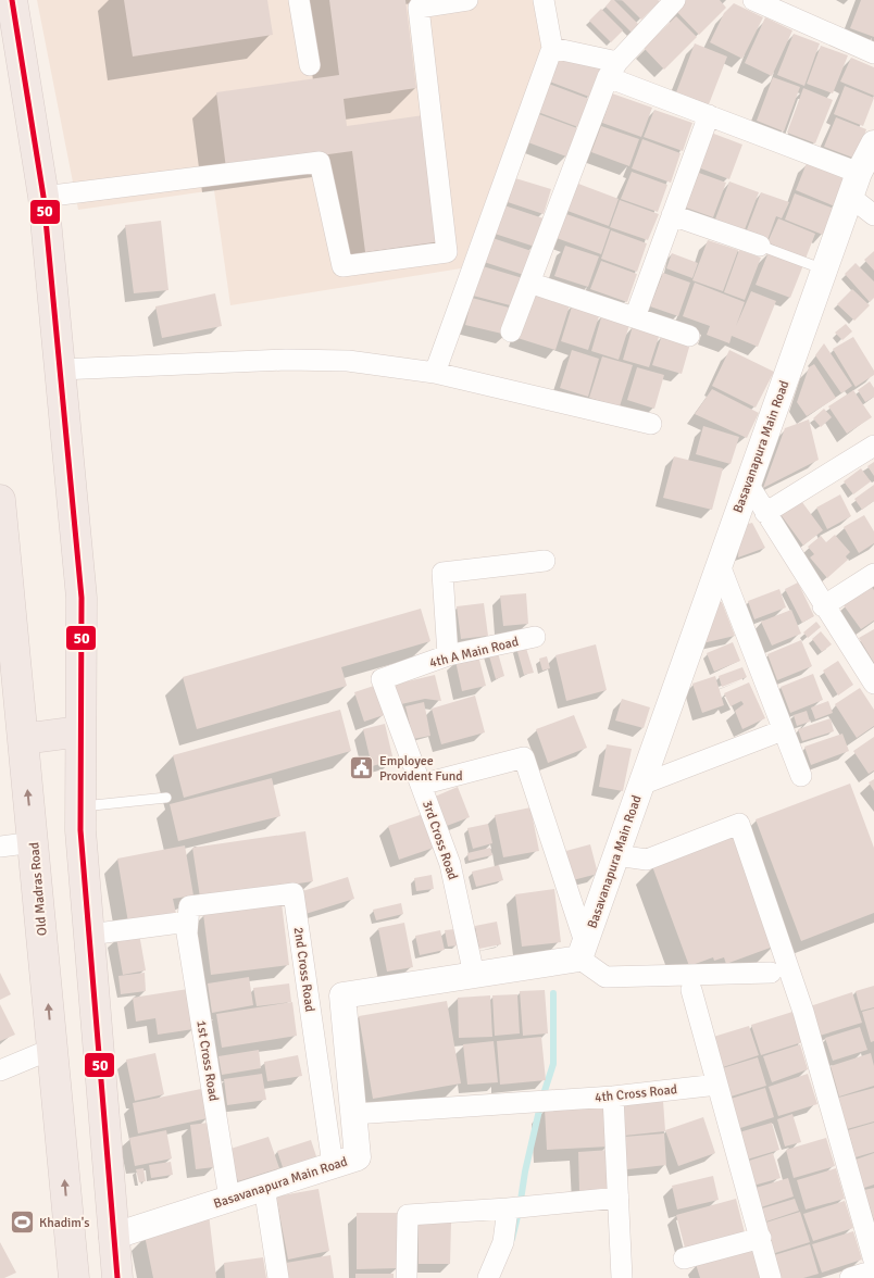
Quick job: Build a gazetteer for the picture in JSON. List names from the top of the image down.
{
  "streets": {
    "highway": ["Old Madras Road"],
    "street": [
      "Basavanapura Main Road",
      "4th A Main Road",
      "3rd Cross Road",
      "2nd Cross Road",
      "1st Cross Road",
      "4th Cross Road"
    ]
  },
  "crossings": [
    ["Basavanapura Main Road", "3rd Cross Road"],
    ["Basavanapura Main Road", "2nd Cross Road"],
    ["Basavanapura Main Road", "1st Cross Road"],
    ["Basavanapura Main Road", "4th Cross Road"],
    ["4th A Main Road", "3rd Cross Road"],
    ["2nd Cross Road", "1st Cross Road"]
  ],
  "places": {
    "public building": ["Employee Provident Fund"],
    "sports": ["Khadim's"]
  },
  "lines": ["transit line 50"]
}
